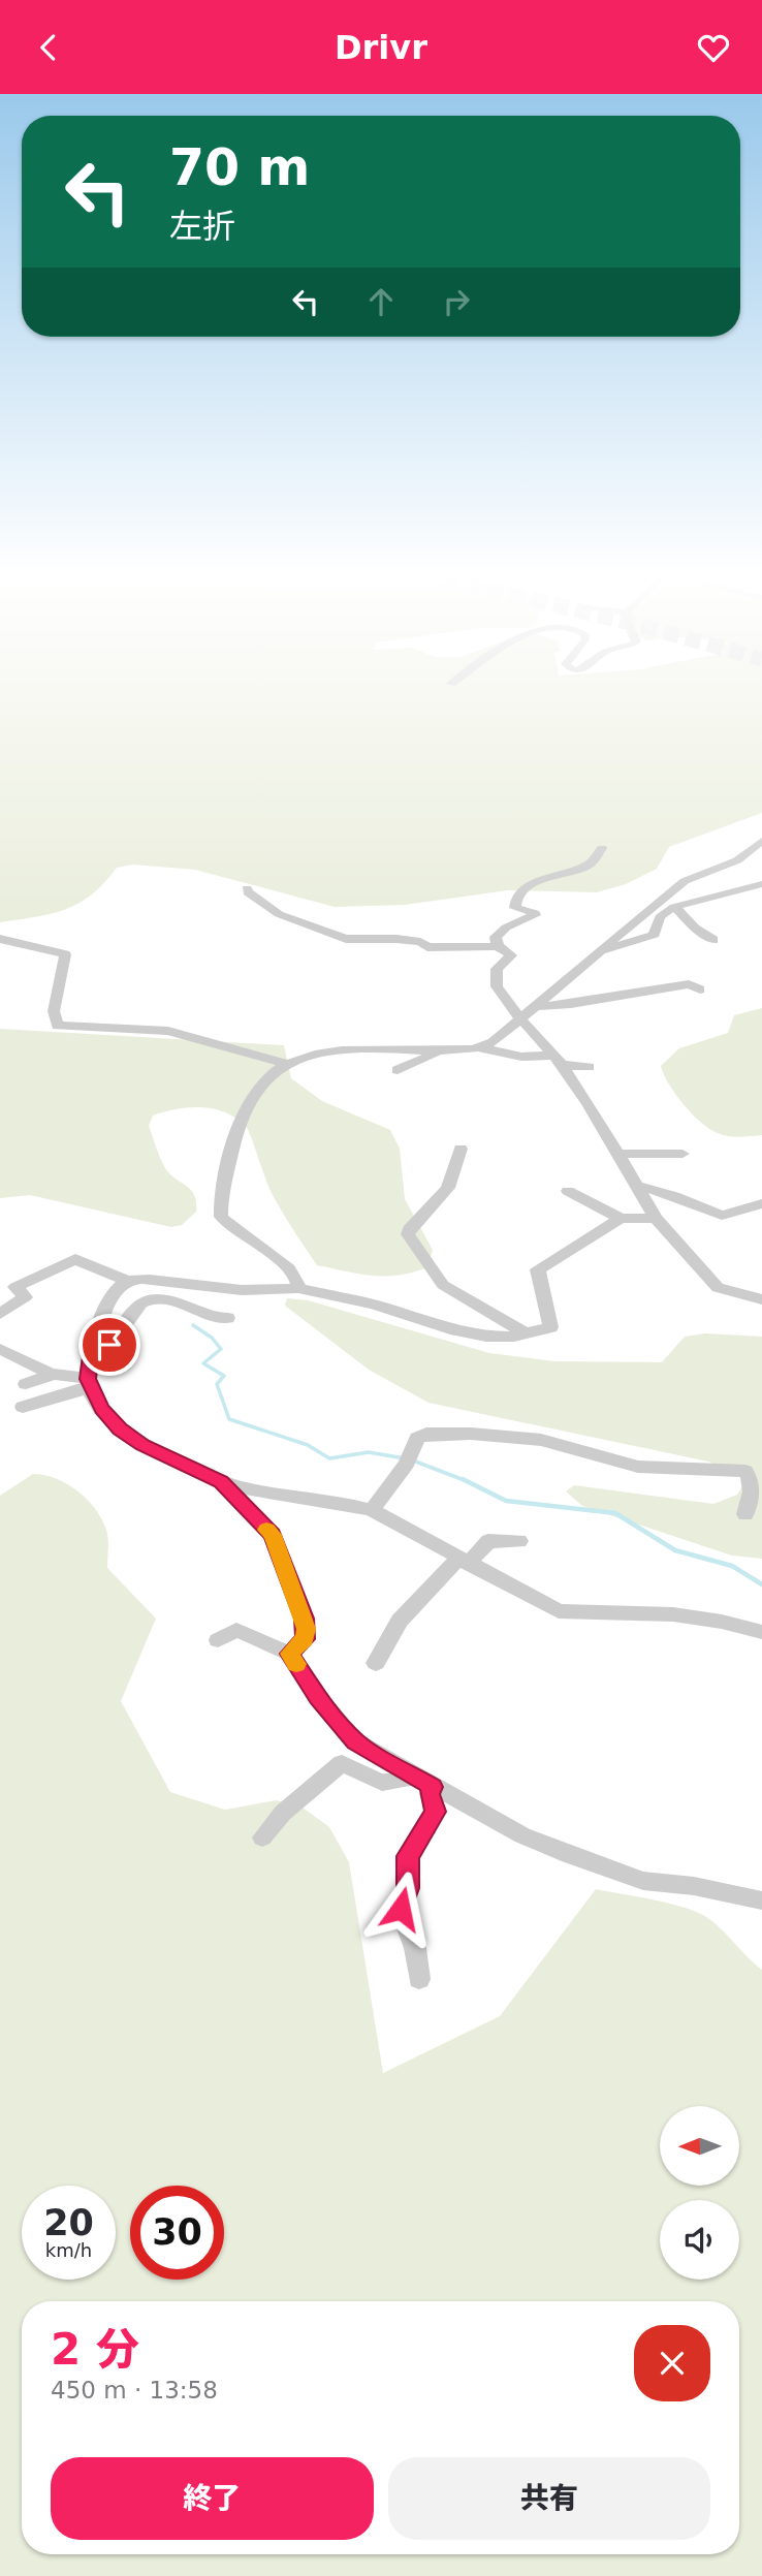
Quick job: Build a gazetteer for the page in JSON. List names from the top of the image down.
{
  "north": "left",
  "page": {
    "header": "Drivr",
    "turn": ["70 m", "左折"],
    "speed": "20 km/h",
    "limit": "30",
    "heading": ["2 分", "450 m · 13:58"],
    "buttons": ["終了", "共有"]
  }
}
